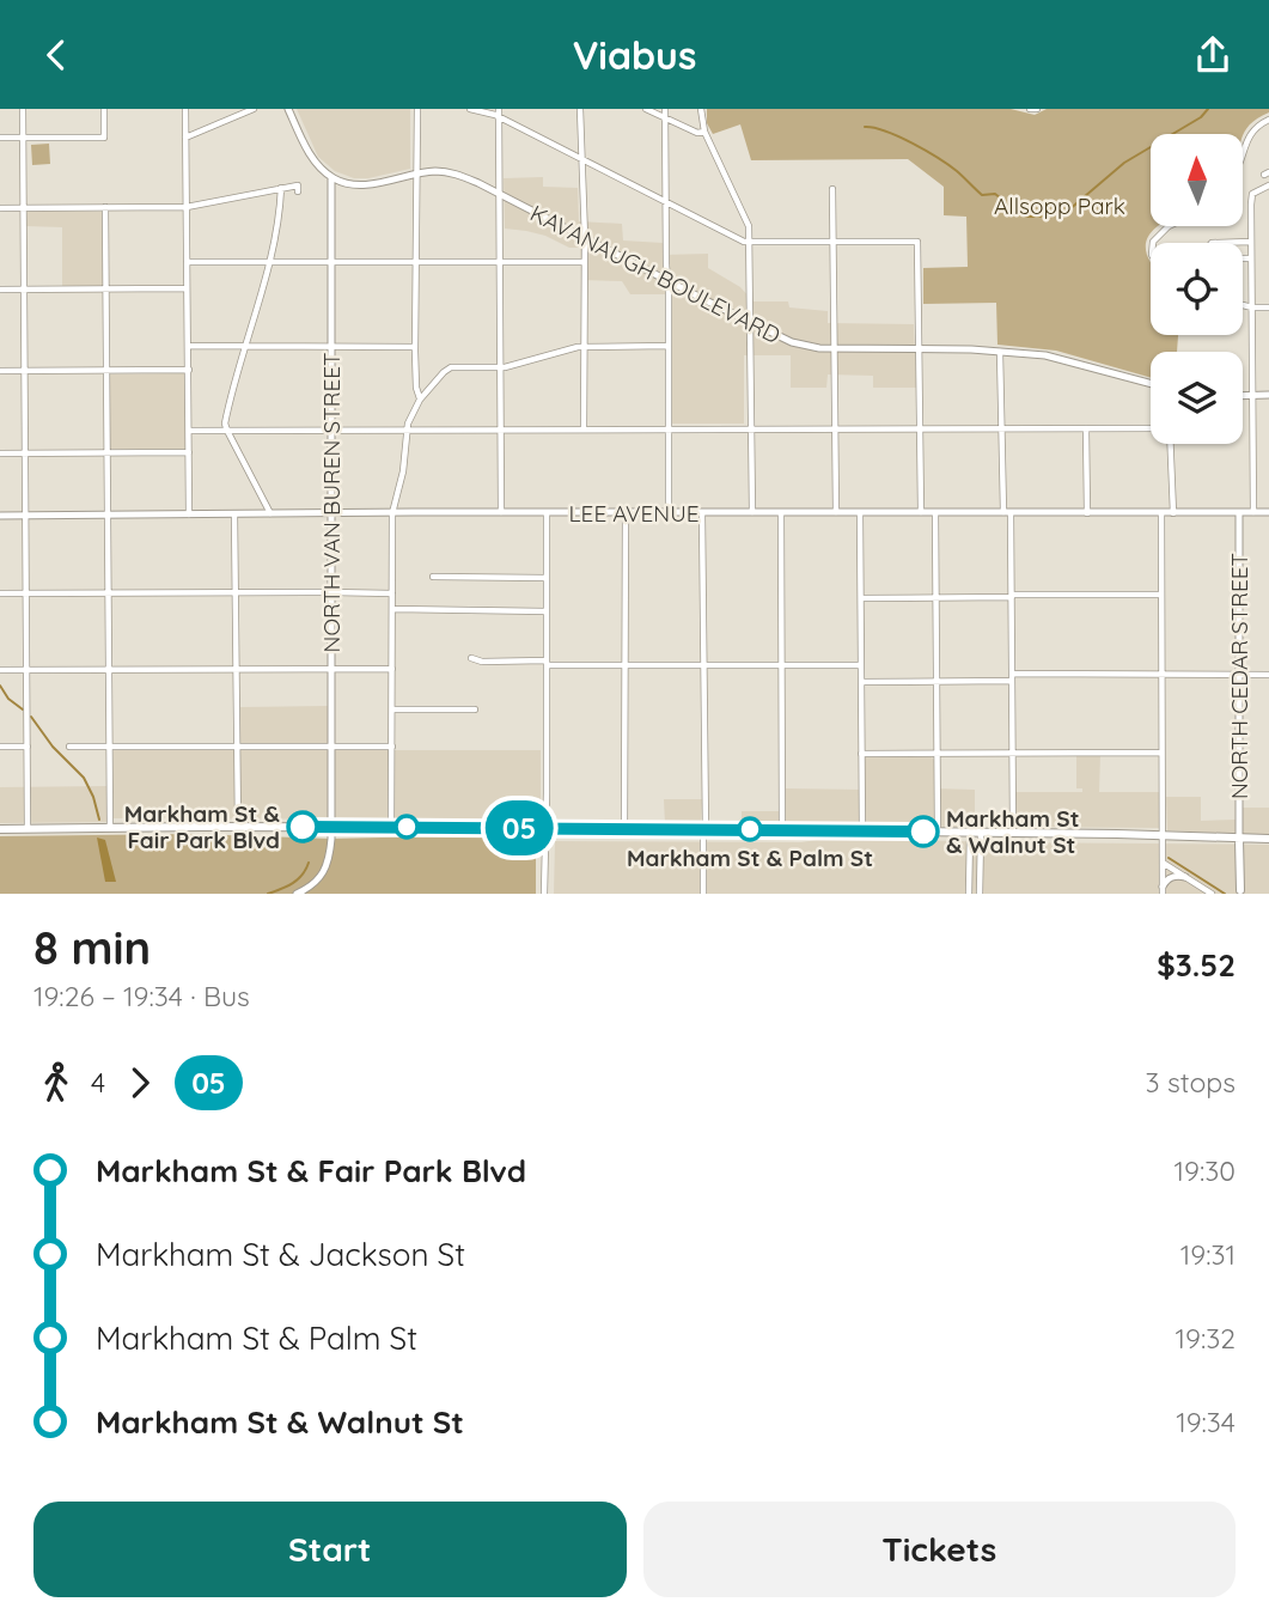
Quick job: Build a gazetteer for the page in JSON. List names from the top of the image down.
{
  "streets": {
    "street": [
      "KAVANAUGH BOULEVARD",
      "NORTH VAN BUREN STREET",
      "LEE AVENUE",
      "NORTH CEDAR STREET"
    ]
  },
  "crossings": [
    ["KAVANAUGH BOULEVARD", "NORTH VAN BUREN STREET"],
    ["NORTH VAN BUREN STREET", "LEE AVENUE"],
    ["LEE AVENUE", "NORTH CEDAR STREET"]
  ],
  "parks": ["Allsopp Park"],
  "places": ["Markham St & Fair Park Blvd", "Markham St & Palm St", "Markham St & Walnut St"],
  "lines": ["bus line 05"],
  "north": "top",
  "page": {
    "header": "Viabus",
    "on_map": "05",
    "heading": ["8 min", "19:26 – 19:34 · Bus", "$3.52"],
    "legs": ["4", "05", "3 stops"],
    "list": [
      {
        "name": "Markham St & Fair Park Blvd",
        "value": "19:30"
      },
      {
        "name": "Markham St & Jackson St",
        "value": "19:31"
      },
      {
        "name": "Markham St & Palm St",
        "value": "19:32"
      },
      {
        "name": "Markham St & Walnut St",
        "value": "19:34"
      }
    ],
    "buttons": ["Start", "Tickets"]
  }
}
